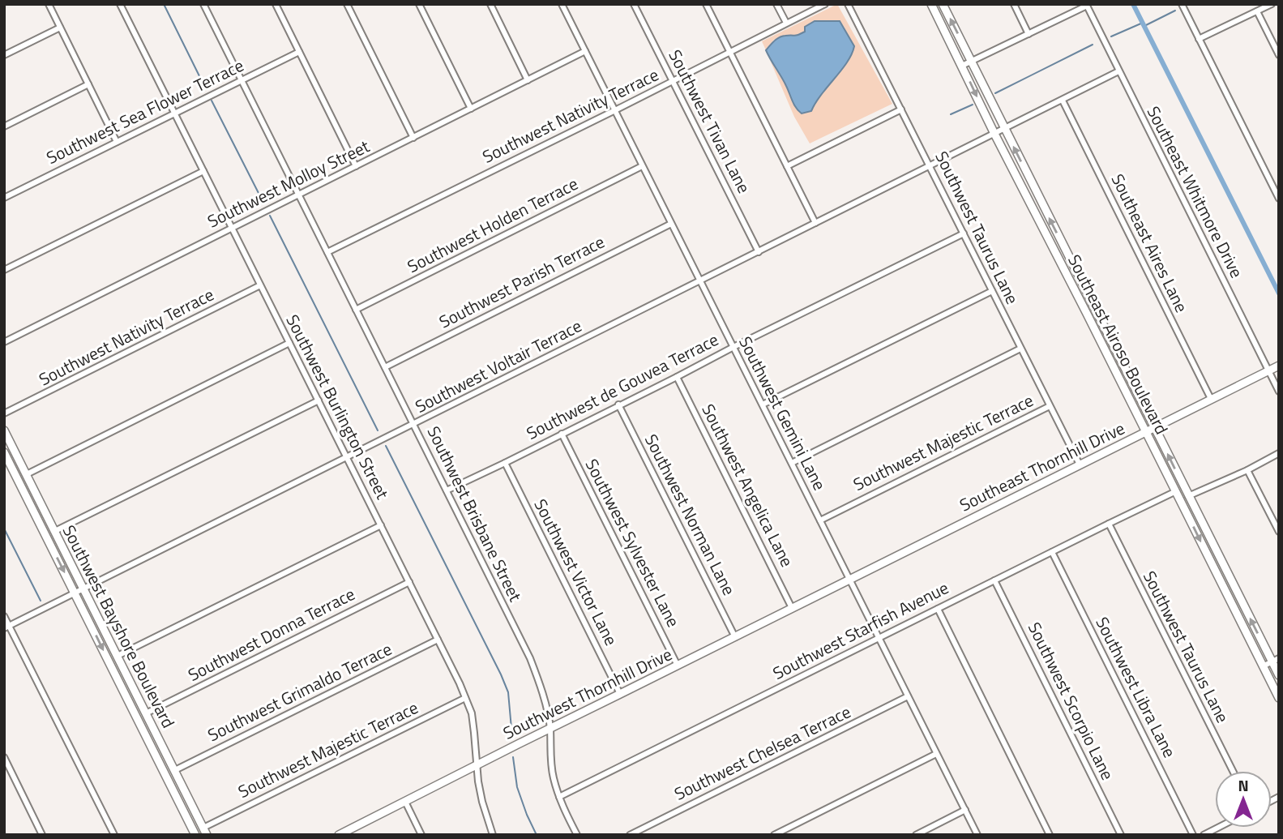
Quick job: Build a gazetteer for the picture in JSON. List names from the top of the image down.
{
  "streets": {
    "main road": [
      "Southeast Airoso Boulevard",
      "Southeast Thornhill Drive",
      "Southwest Bayshore Boulevard",
      "Southwest Thornhill Drive"
    ],
    "street": [
      "Southwest Sea Flower Terrace",
      "Southwest Nativity Terrace",
      "Southwest Tivan Lane",
      "Southwest Molloy Street",
      "Southeast Whitmore Drive",
      "Southwest Holden Terrace",
      "Southwest Taurus Lane",
      "Southeast Aires Lane",
      "Southwest Parish Terrace",
      "Southwest Voltair Terrace",
      "Southwest de Gouvea Terrace",
      "Southwest Burlington Street",
      "Southwest Gemini Lane",
      "Southwest Majestic Terrace",
      "Southwest Angelica Lane",
      "Southwest Brisbane Street",
      "Southwest Norman Lane",
      "Southwest Sylvester Lane",
      "Southwest Victor Lane",
      "Southwest Starfish Avenue",
      "Southwest Donna Terrace",
      "Southwest Libra Lane",
      "Southwest Grimaldo Terrace",
      "Southwest Scorpio Lane",
      "Southwest Chelsea Terrace"
    ]
  },
  "crossings": [
    ["Southwest Sea Flower Terrace", "Southwest Burlington Street"],
    ["Southwest Sea Flower Terrace", "Southwest Brisbane Street"],
    ["Southwest Nativity Terrace", "Southwest Tivan Lane"],
    ["Southwest Nativity Terrace", "Southwest Burlington Street"],
    ["Southwest Nativity Terrace", "Southwest Gemini Lane"],
    ["Southwest Nativity Terrace", "Southwest Brisbane Street"],
    ["Southwest Tivan Lane", "Southwest Voltair Terrace"],
    ["Southwest Molloy Street", "Southwest Burlington Street"],
    ["Southwest Molloy Street", "Southwest Gemini Lane"],
    ["Southwest Molloy Street", "Southwest Brisbane Street"],
    ["Southeast Whitmore Drive", "Southwest Voltair Terrace"],
    ["Southeast Whitmore Drive", "Southeast Thornhill Drive"],
    ["Southwest Holden Terrace", "Southwest Gemini Lane"],
    ["Southwest Holden Terrace", "Southwest Brisbane Street"],
    ["Southwest Taurus Lane", "Southwest Voltair Terrace"],
    ["Southwest Taurus Lane", "Southwest de Gouvea Terrace"],
    ["Southwest Taurus Lane", "Southwest Majestic Terrace"],
    ["Southwest Taurus Lane", "Southeast Thornhill Drive"],
    ["Southwest Taurus Lane", "Southwest Starfish Avenue"],
    ["Southeast Aires Lane", "Southwest Voltair Terrace"],
    ["Southeast Aires Lane", "Southeast Thornhill Drive"],
    ["Southwest Parish Terrace", "Southwest Gemini Lane"],
    ["Southwest Parish Terrace", "Southwest Brisbane Street"],
    ["Southeast Airoso Boulevard", "Southwest Voltair Terrace"],
    ["Southeast Airoso Boulevard", "Southeast Thornhill Drive"],
    ["Southeast Airoso Boulevard", "Southwest Starfish Avenue"],
    ["Southwest Voltair Terrace", "Southwest Burlington Street"],
    ["Southwest Voltair Terrace", "Southwest Gemini Lane"],
    ["Southwest Voltair Terrace", "Southwest Brisbane Street"],
    ["Southwest Voltair Terrace", "Southwest Bayshore Boulevard"],
    ["Southwest de Gouvea Terrace", "Southwest Gemini Lane"],
    ["Southwest de Gouvea Terrace", "Southwest Angelica Lane"],
    ["Southwest de Gouvea Terrace", "Southwest Brisbane Street"],
    ["Southwest de Gouvea Terrace", "Southwest Norman Lane"],
    ["Southwest de Gouvea Terrace", "Southwest Sylvester Lane"],
    ["Southwest de Gouvea Terrace", "Southwest Victor Lane"],
    ["Southwest Burlington Street", "Southwest Majestic Terrace"],
    ["Southwest Burlington Street", "Southwest Donna Terrace"],
    ["Southwest Burlington Street", "Southwest Grimaldo Terrace"],
    ["Southwest Burlington Street", "Southwest Thornhill Drive"],
    ["Southwest Gemini Lane", "Southwest Majestic Terrace"],
    ["Southwest Gemini Lane", "Southeast Thornhill Drive"],
    ["Southwest Gemini Lane", "Southwest Starfish Avenue"],
    ["Southwest Gemini Lane", "Southwest Thornhill Drive"],
    ["Southwest Gemini Lane", "Southwest Chelsea Terrace"],
    ["Southwest Majestic Terrace", "Southwest Bayshore Boulevard"],
    ["Southeast Thornhill Drive", "Southwest Thornhill Drive"],
    ["Southwest Angelica Lane", "Southwest Thornhill Drive"],
    ["Southwest Brisbane Street", "Southwest Starfish Avenue"],
    ["Southwest Brisbane Street", "Southwest Thornhill Drive"],
    ["Southwest Norman Lane", "Southwest Thornhill Drive"],
    ["Southwest Sylvester Lane", "Southwest Thornhill Drive"],
    ["Southwest Victor Lane", "Southwest Thornhill Drive"],
    ["Southwest Bayshore Boulevard", "Southwest Donna Terrace"],
    ["Southwest Bayshore Boulevard", "Southwest Grimaldo Terrace"],
    ["Southwest Starfish Avenue", "Southwest Libra Lane"],
    ["Southwest Starfish Avenue", "Southwest Scorpio Lane"]
  ],
  "north": "top"
}
